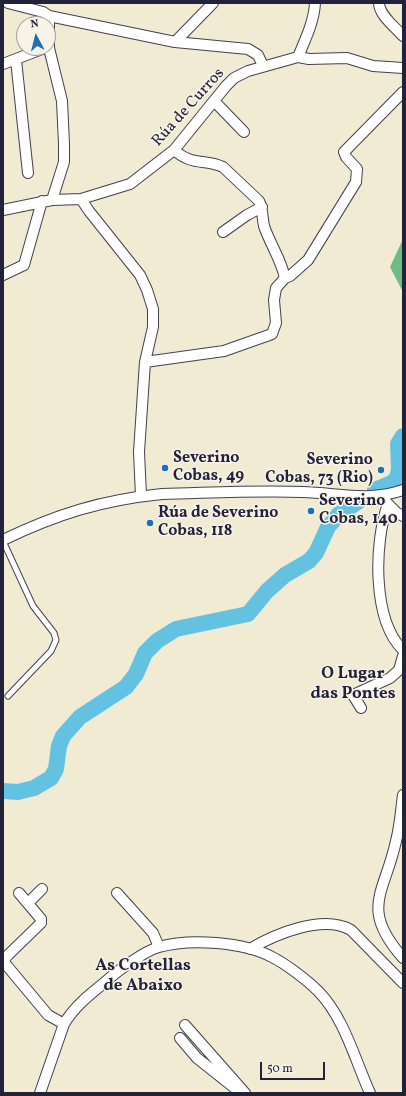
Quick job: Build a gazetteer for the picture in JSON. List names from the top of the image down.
{
  "streets": {
    "street": ["Rúa de Curros"]
  },
  "districts": ["O Lugar das Pontes", "As Cortellas de Abaixo"],
  "places": [
    "Severino Cobas, 49",
    "Severino Cobas, 73 (Rio)",
    "Severino Cobas, 140",
    "Rúa de Severino Cobas, 118"
  ],
  "scale_bar": "50 m",
  "north": "top"
}
